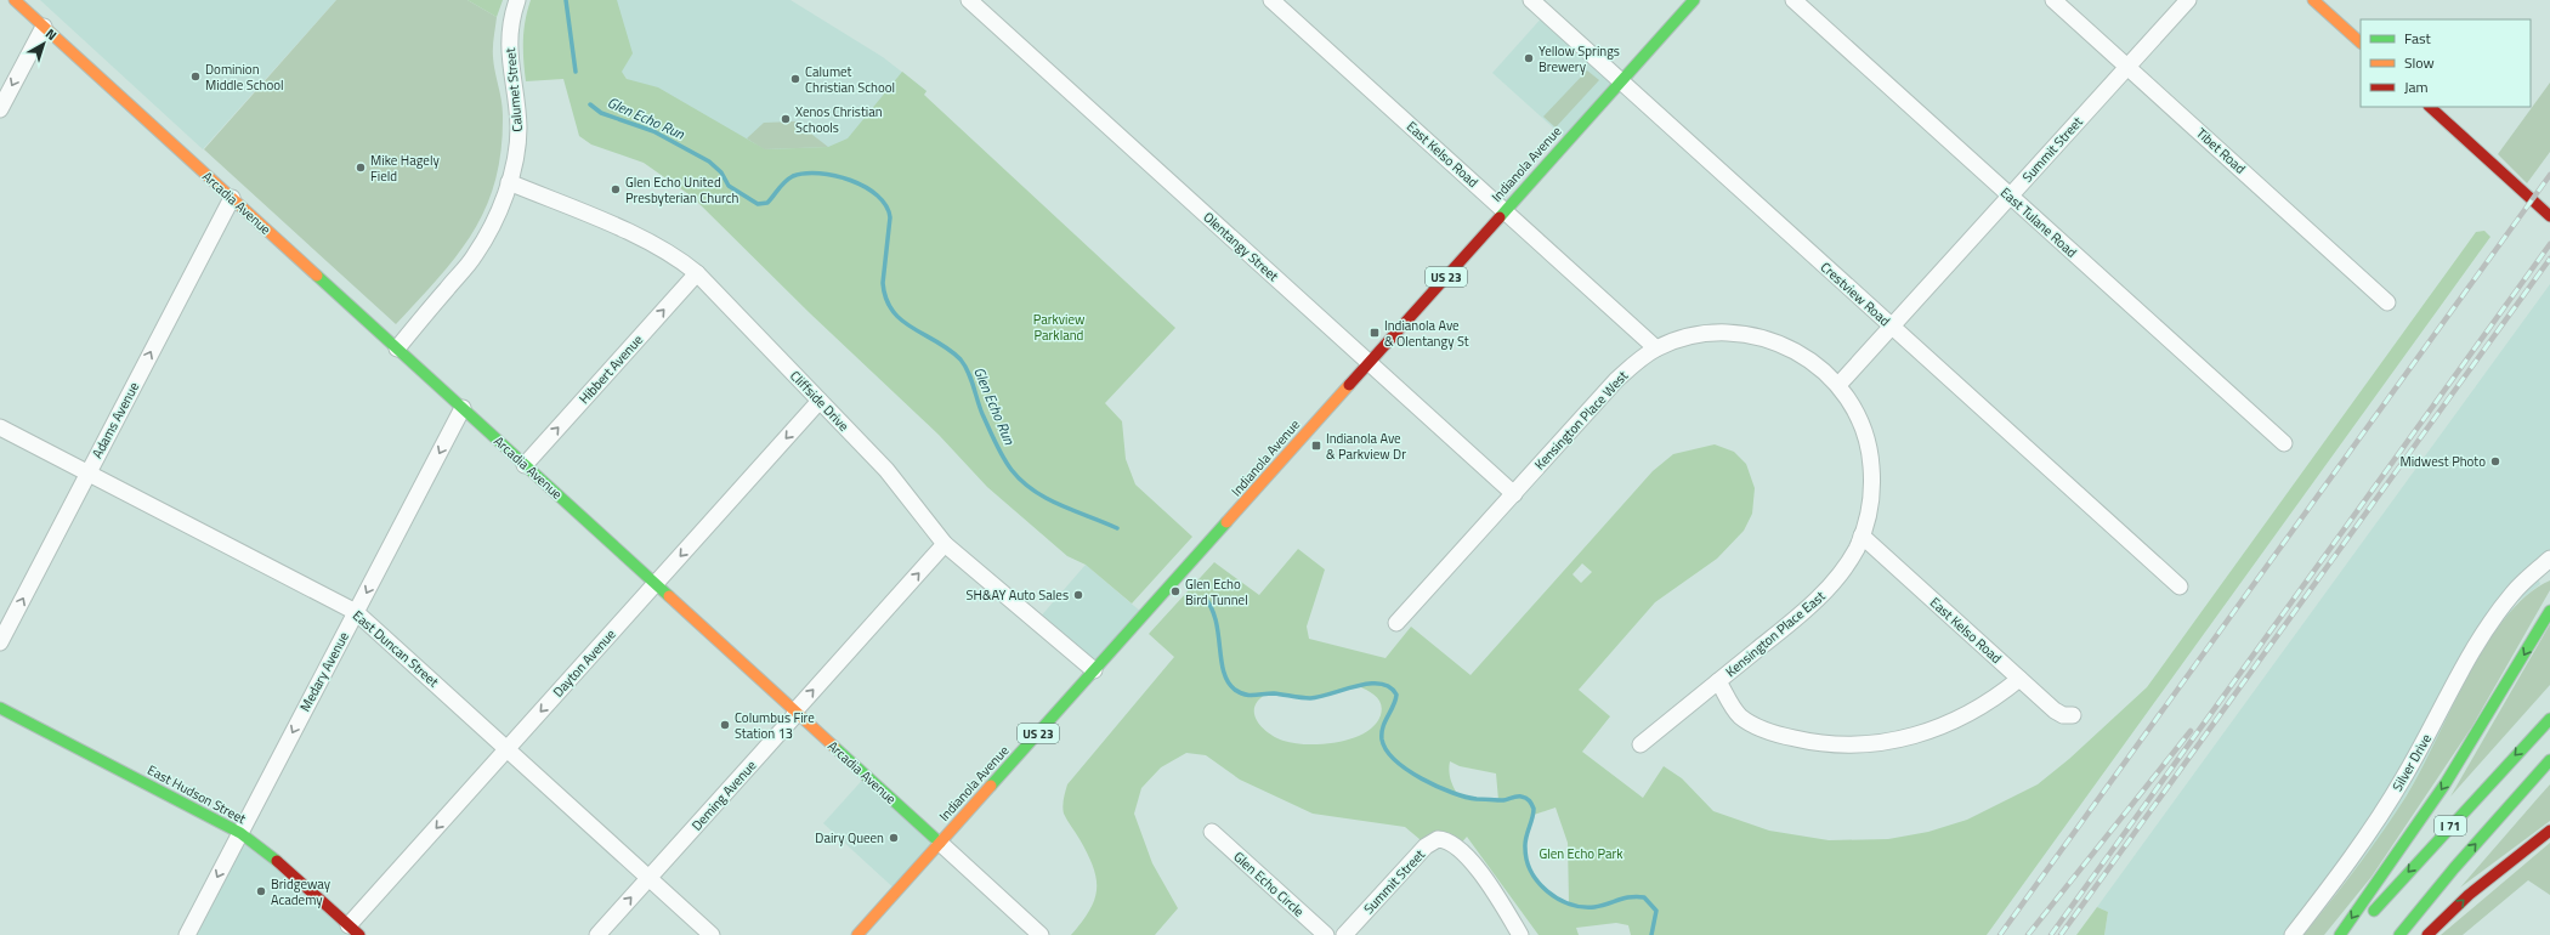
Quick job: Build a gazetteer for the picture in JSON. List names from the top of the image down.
{
  "streets": {
    "main road": [
      "Indianola Avenue",
      "Arcadia Avenue",
      "US 23",
      "East Hudson Street",
      "I 71"
    ],
    "street": [
      "Calumet Street",
      "Summit Street",
      "Tibet Road",
      "East Kelso Road",
      "East Tulane Road",
      "Olentangy Street",
      "Crestview Road",
      "Hibbert Avenue",
      "Cliffside Drive",
      "Adams Avenue",
      "Kensington Place West",
      "Kensington Place East",
      "East Duncan Street",
      "Dayton Avenue",
      "Medary Avenue",
      "Silver Drive",
      "Deming Avenue",
      "Glen Echo Circle"
    ]
  },
  "crossings": [
    ["Calumet Street", "Arcadia Avenue"],
    ["Calumet Street", "Cliffside Drive"],
    ["Summit Street", "Tibet Road"],
    ["Summit Street", "East Tulane Road"],
    ["Summit Street", "Crestview Road"],
    ["Summit Street", "Kensington Place West"],
    ["Summit Street", "Kensington Place East"],
    ["East Kelso Road", "Indianola Avenue"],
    ["East Kelso Road", "Kensington Place West"],
    ["East Kelso Road", "Kensington Place East"],
    ["Indianola Avenue", "Arcadia Avenue"],
    ["Indianola Avenue", "Olentangy Street"],
    ["Indianola Avenue", "Crestview Road"],
    ["Indianola Avenue", "Cliffside Drive"],
    ["Arcadia Avenue", "Hibbert Avenue"],
    ["Arcadia Avenue", "Adams Avenue"],
    ["Arcadia Avenue", "Dayton Avenue"],
    ["Arcadia Avenue", "Medary Avenue"],
    ["Arcadia Avenue", "Deming Avenue"],
    ["Olentangy Street", "Kensington Place West"],
    ["Hibbert Avenue", "Cliffside Drive"],
    ["Cliffside Drive", "Dayton Avenue"],
    ["Cliffside Drive", "Deming Avenue"],
    ["Adams Avenue", "East Duncan Street"],
    ["Kensington Place West", "Kensington Place East"],
    ["East Duncan Street", "Dayton Avenue"],
    ["East Duncan Street", "Medary Avenue"],
    ["East Duncan Street", "Deming Avenue"],
    ["Dayton Avenue", "East Hudson Street"],
    ["Medary Avenue", "East Hudson Street"]
  ],
  "one_way": [
    "Hibbert Avenue",
    "Adams Avenue",
    "Dayton Avenue",
    "Medary Avenue",
    "Deming Avenue"
  ],
  "water": ["Glen Echo Run"],
  "parks": ["Parkview Parkland", "Glen Echo Park"],
  "places": {
    "other": [
      "Yellow Springs Brewery",
      "Dominion Middle School",
      "Calumet Christian School",
      "Xenos Christian Schools",
      "Mike Hagely Field",
      "Glen Echo United Presbyterian Church",
      "Midwest Photo",
      "Glen Echo Bird Tunnel",
      "SH&AY Auto Sales",
      "Columbus Fire Station 13",
      "Dairy Queen",
      "Bridgeway Academy"
    ],
    "transit": ["Indianola Ave & Olentangy St", "Indianola Ave & Parkview Dr"]
  },
  "legend": ["Fast", "Slow", "Jam"],
  "north": "top right"
}
